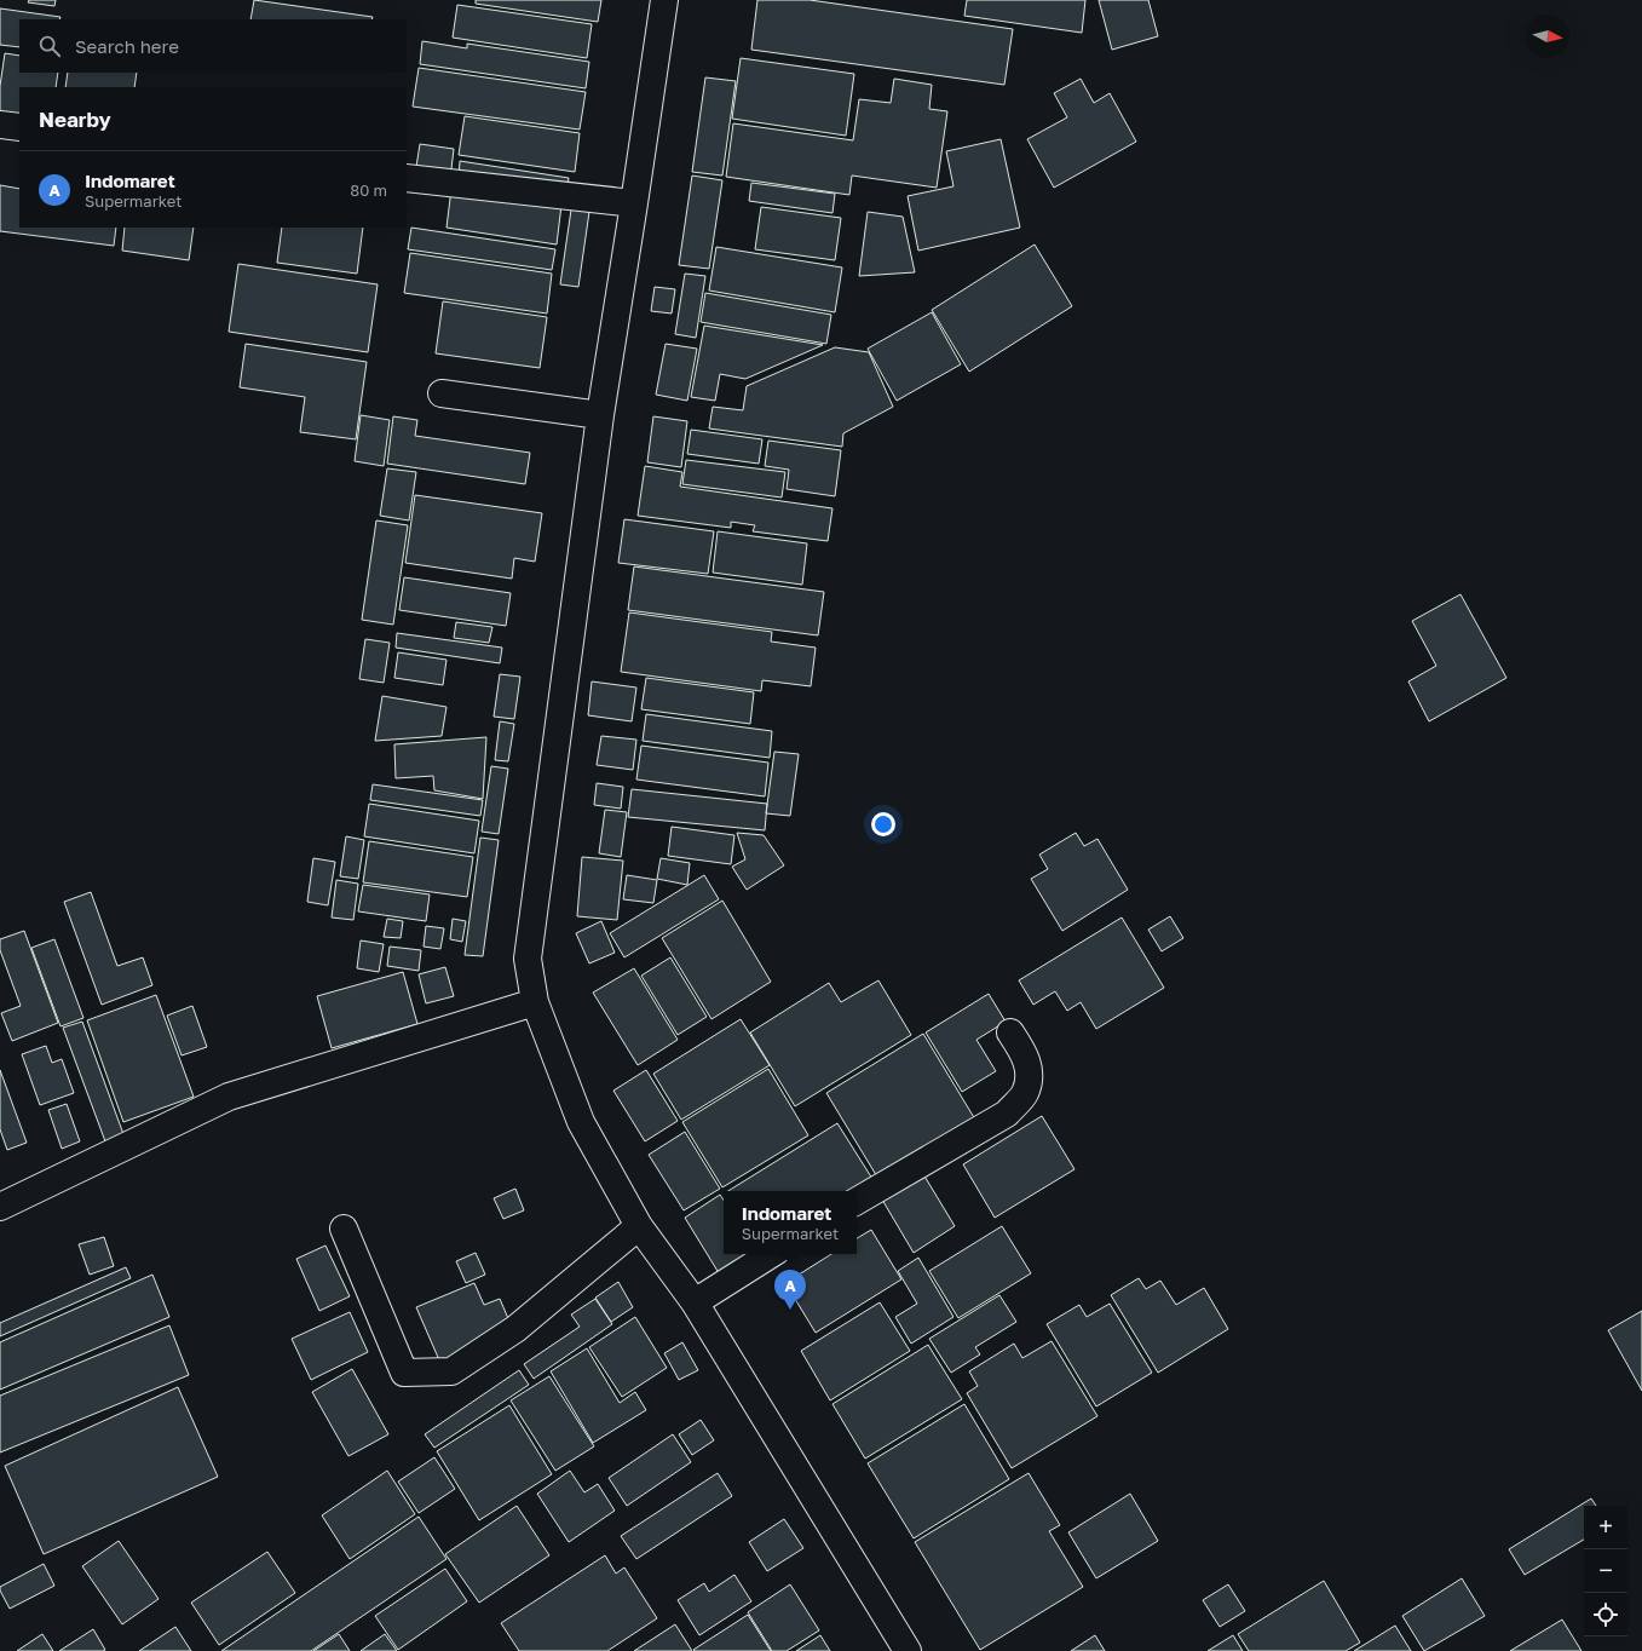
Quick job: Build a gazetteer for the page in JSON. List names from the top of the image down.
{
  "north": "right",
  "page": {
    "search": "Search here",
    "heading": "Nearby",
    "list": [
      {
        "mark": "A",
        "name": "Indomaret",
        "note": "Supermarket",
        "value": "80 m"
      }
    ],
    "popup": ["Indomaret", "Supermarket"],
    "pins": "A",
    "map_buttons": ["+", "−"]
  }
}
